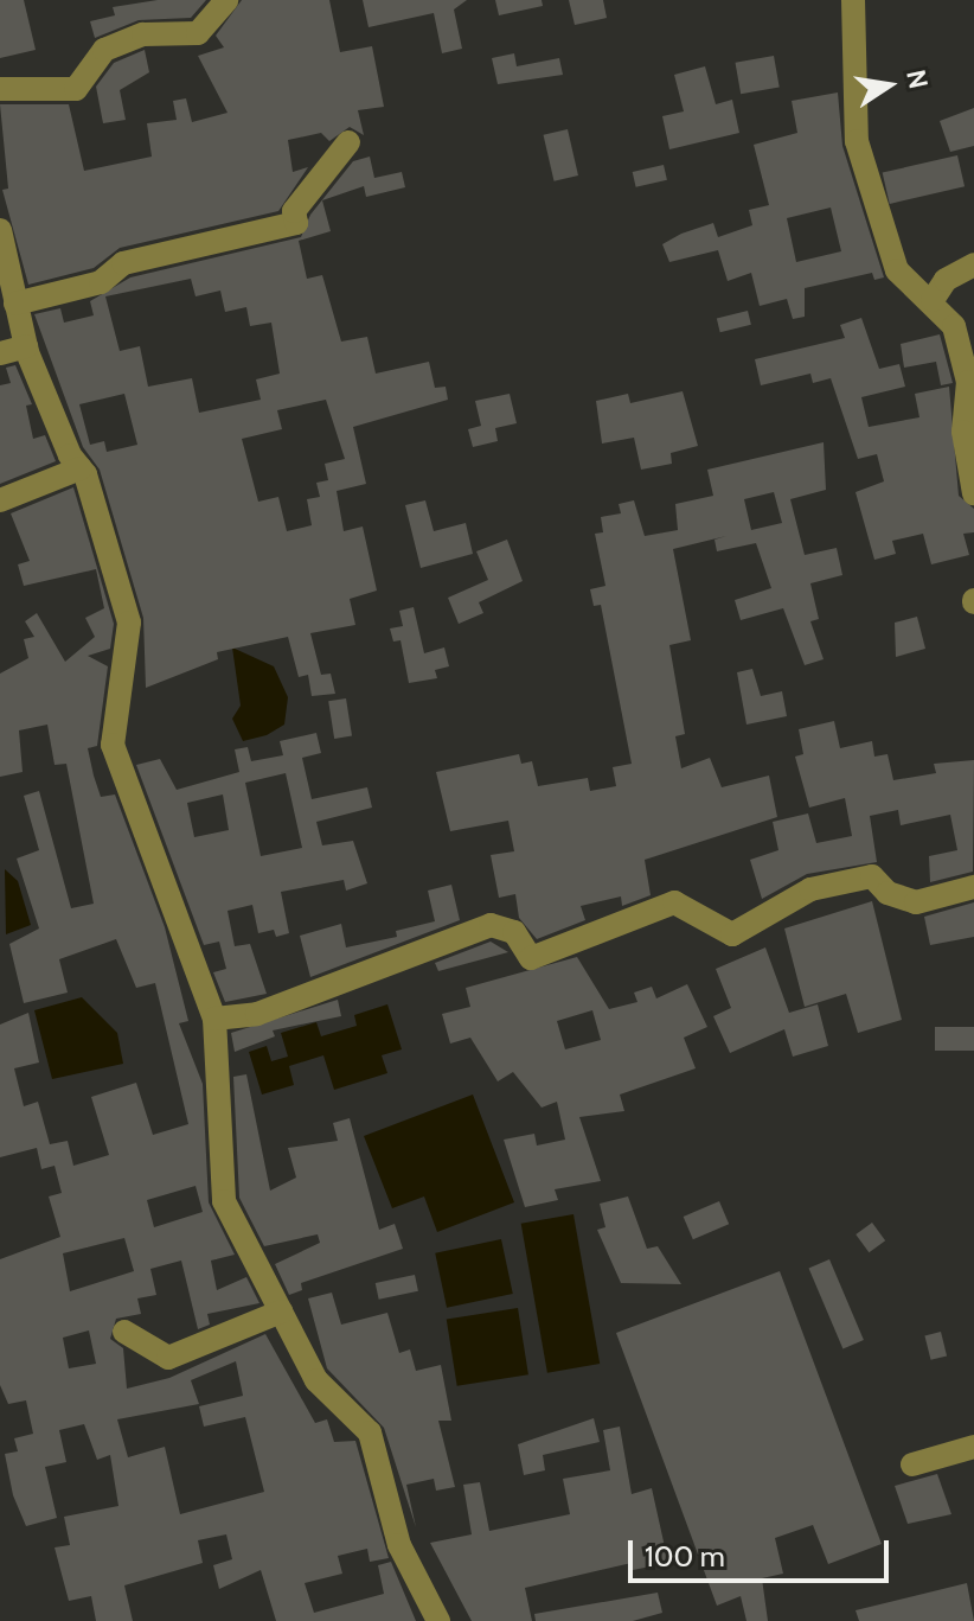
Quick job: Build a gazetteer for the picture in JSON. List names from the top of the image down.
{
  "scale_bar": "100 m",
  "north": "right"
}
